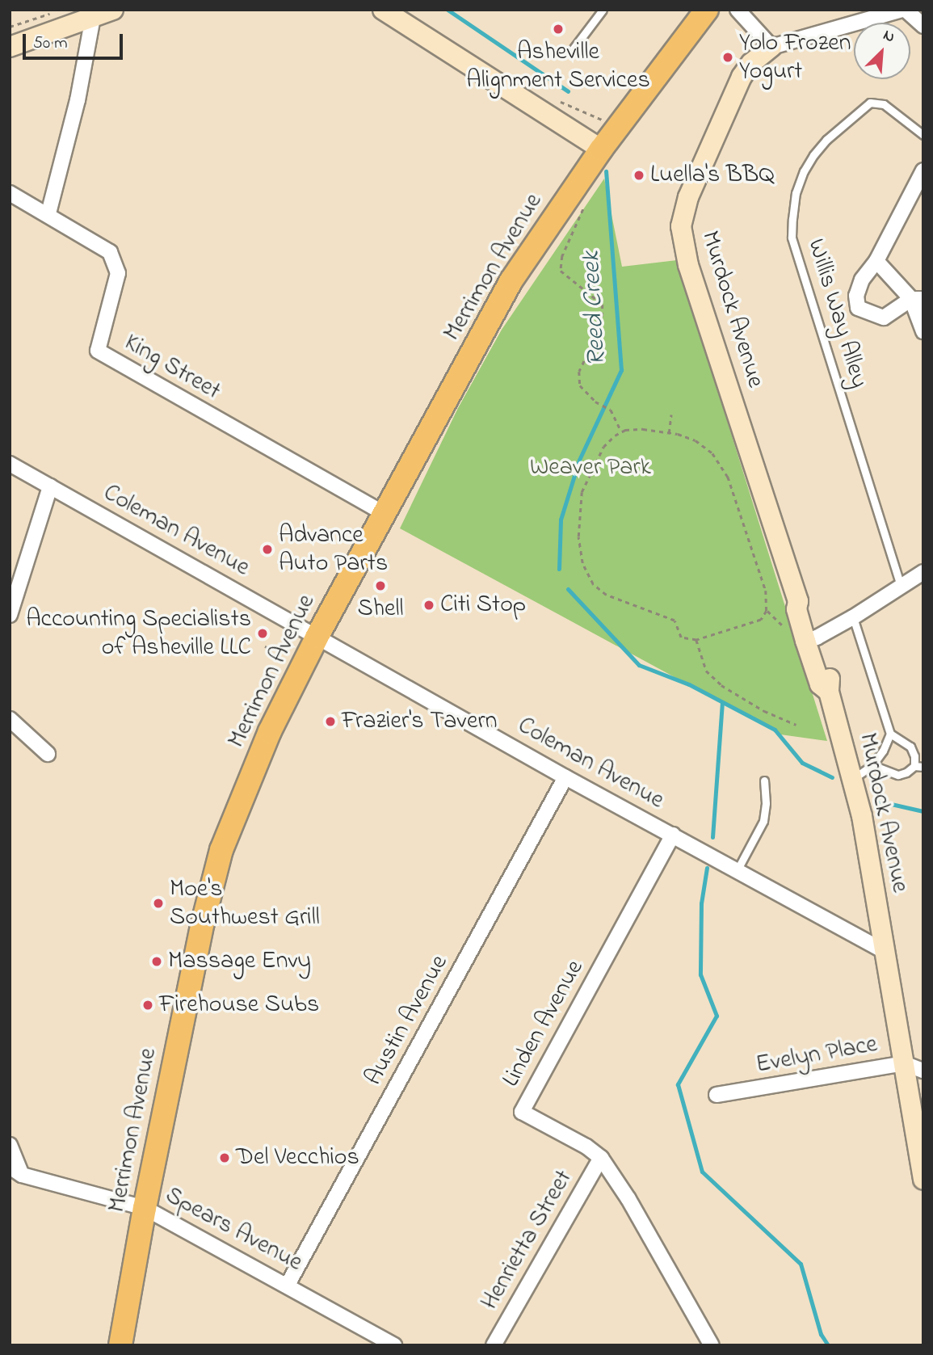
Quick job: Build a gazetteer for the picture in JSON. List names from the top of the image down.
{
  "streets": {
    "main road": ["Merrimon Avenue"],
    "street": [
      "Murdock Avenue",
      "King Street",
      "Coleman Avenue",
      "Austin Avenue",
      "Linden Avenue",
      "Evelyn Place",
      "Spears Avenue",
      "Henrietta Street"
    ],
    "lane": ["Willis Way Alley"]
  },
  "crossings": [
    ["Merrimon Avenue", "King Street"],
    ["Merrimon Avenue", "Coleman Avenue"],
    ["Merrimon Avenue", "Spears Avenue"],
    ["Murdock Avenue", "Coleman Avenue"],
    ["Murdock Avenue", "Evelyn Place"],
    ["Coleman Avenue", "Austin Avenue"],
    ["Coleman Avenue", "Linden Avenue"],
    ["Austin Avenue", "Spears Avenue"],
    ["Linden Avenue", "Henrietta Street"]
  ],
  "water": ["Reed Creek"],
  "parks": ["Weaver Park"],
  "places": [
    "Asheville Alignment Services",
    "Yolo Frozen Yogurt",
    "Luella's BBQ",
    "Advance Auto Parts",
    "Shell",
    "Citi Stop",
    "Accounting Specialists of Asheville LLC",
    "Frazier's Tavern",
    "Moe's Southwest Grill",
    "Massage Envy",
    "Firehouse Subs",
    "Del Vecchios"
  ],
  "scale_bar": "50 m",
  "north": "top right"
}
